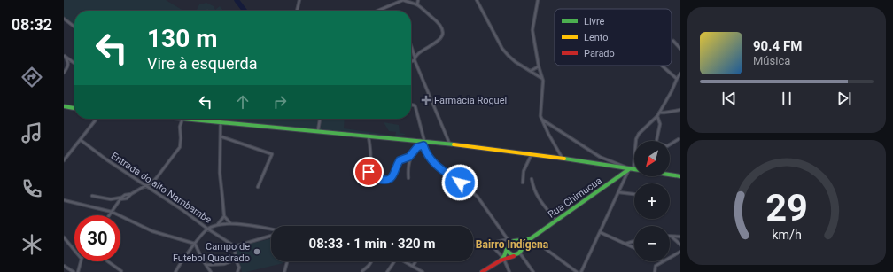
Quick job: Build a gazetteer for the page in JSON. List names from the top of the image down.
{
  "streets": {
    "main road": ["Rua Chimucua"],
    "street": ["Entrada do alto Nambambe"]
  },
  "districts": ["Bairro Indígena"],
  "places": {
    "health": ["Farmácia Roguel"],
    "other": ["Campo de Futebol Quadrado"]
  },
  "legend": ["Livre", "Lento", "Parado"],
  "north": "bottom left",
  "page": {
    "tabs": "08:32",
    "turn": ["130 m", "Vire à esquerda"],
    "song": ["90.4 FM", "Música"],
    "map_buttons": ["+", "−"],
    "limit": "30",
    "trip": "08:33 · 1 min · 320 m",
    "gauge": ["29", "km/h"]
  }
}
